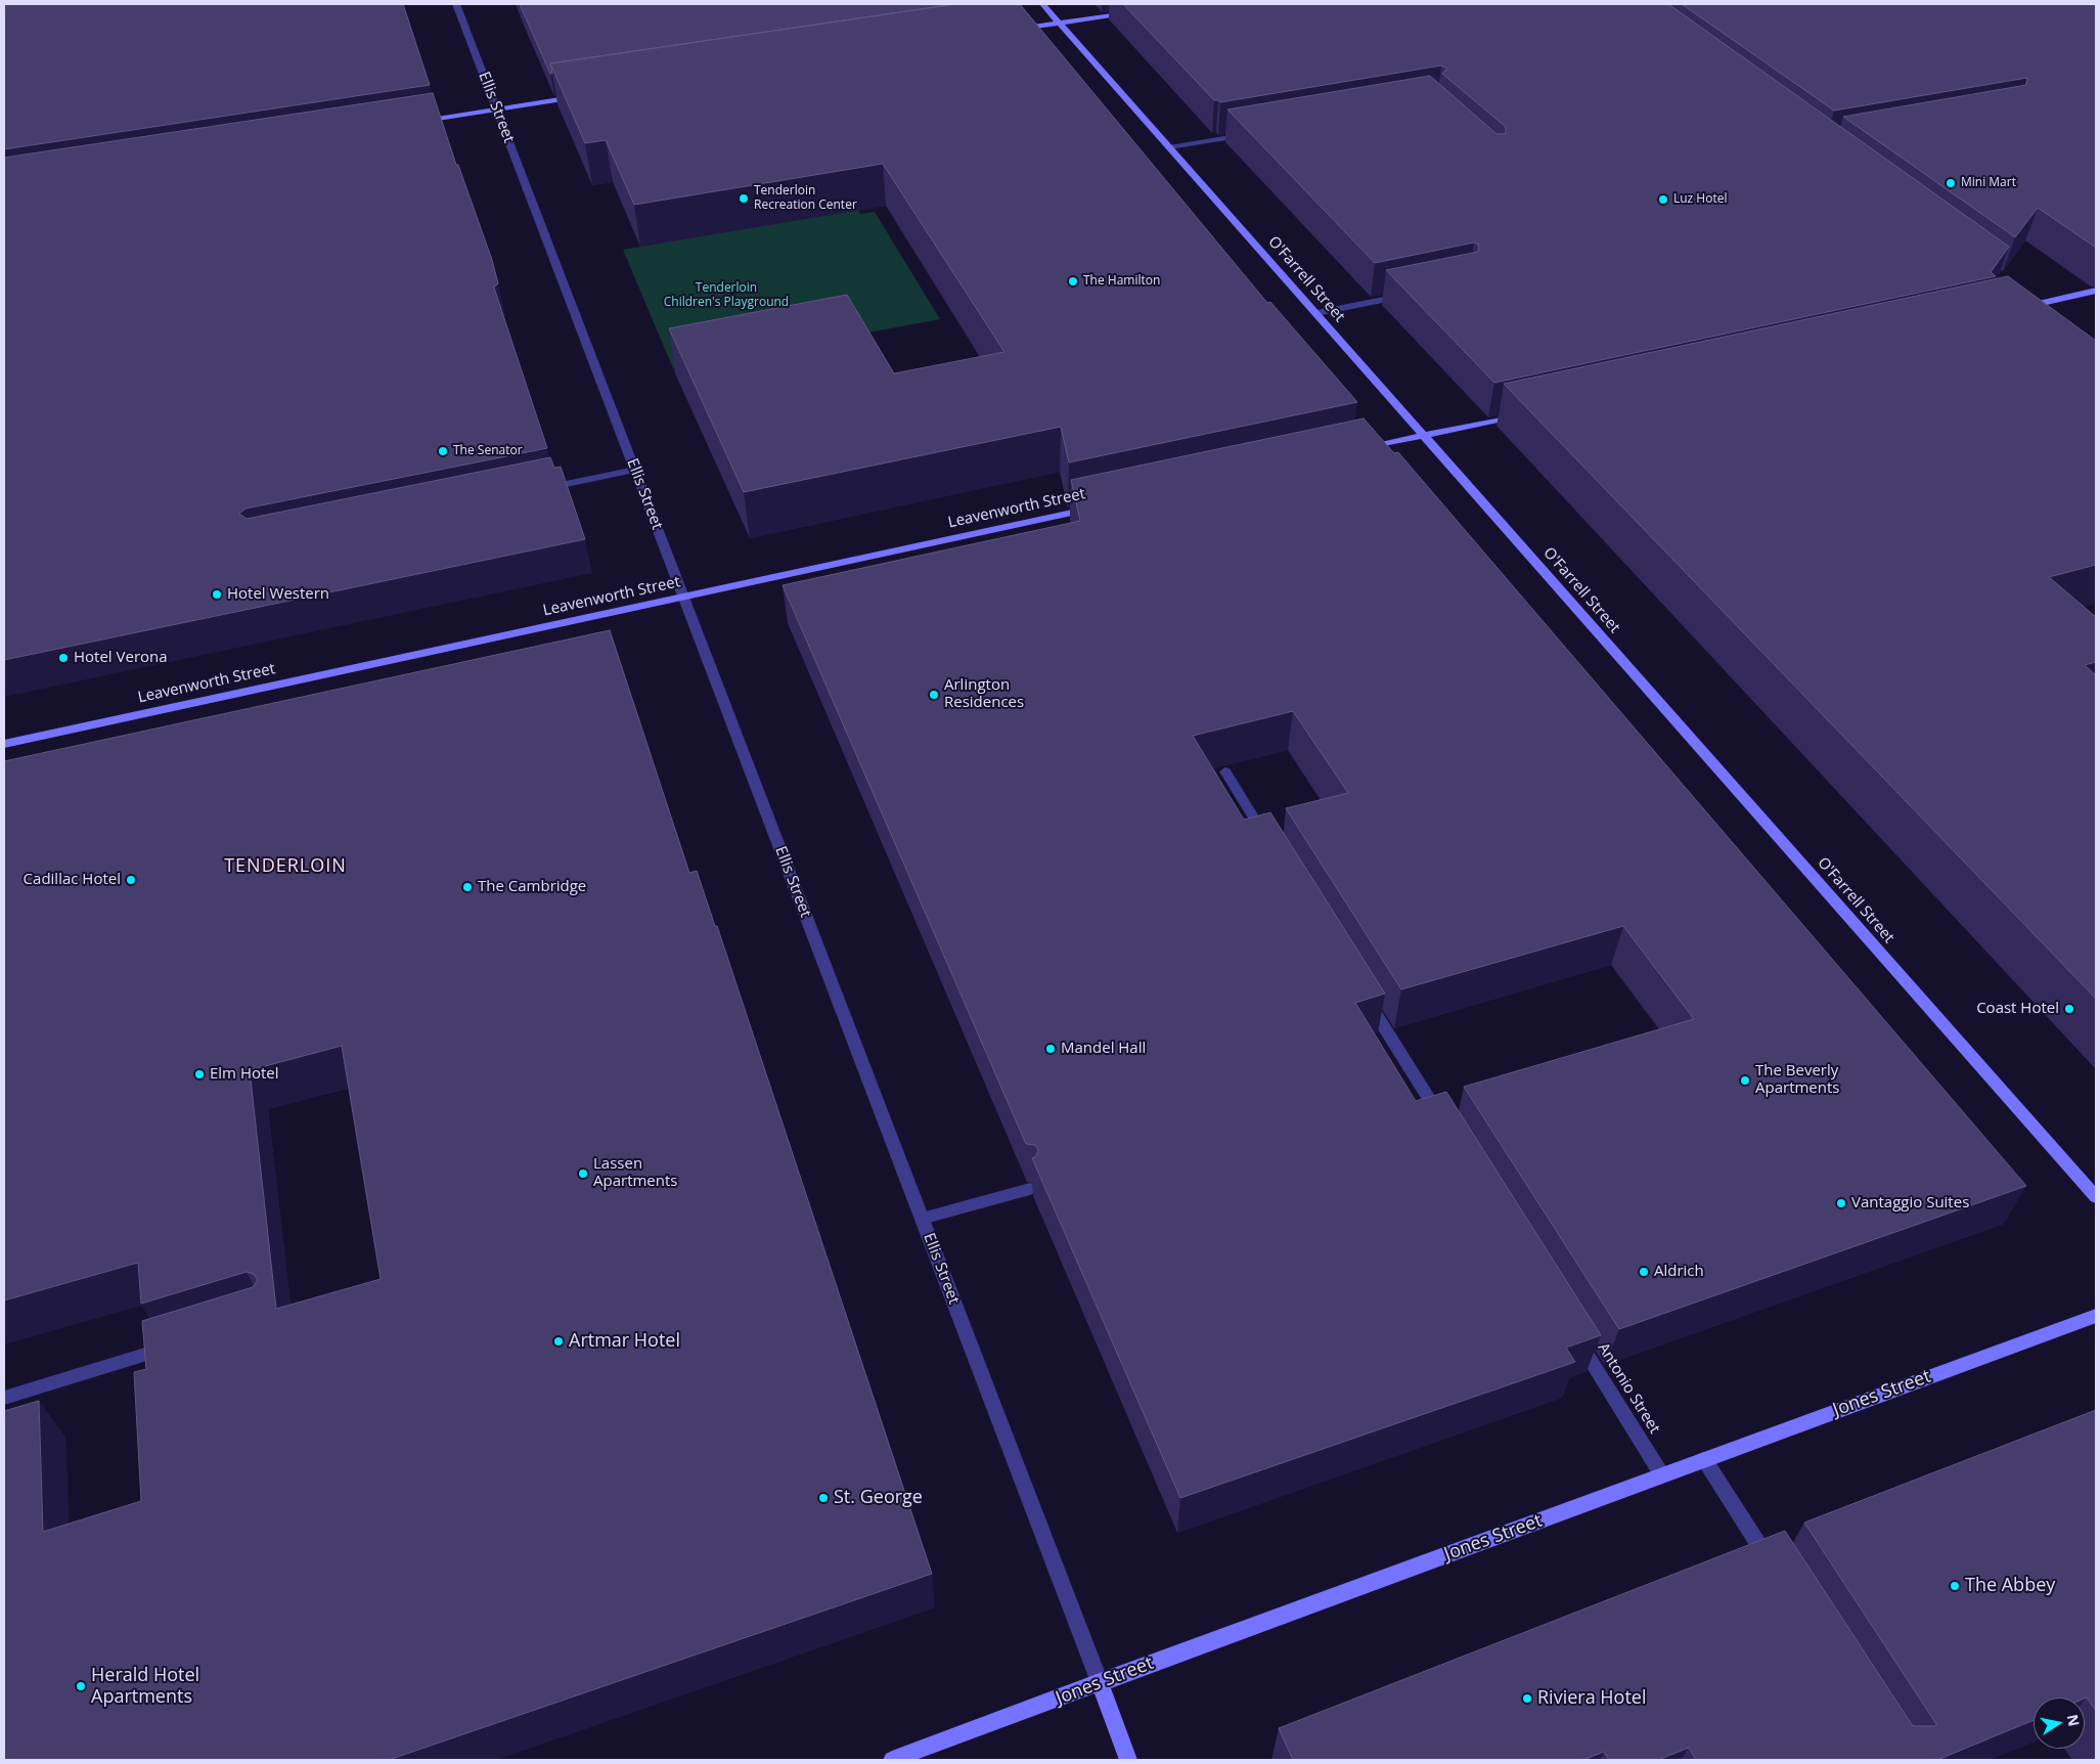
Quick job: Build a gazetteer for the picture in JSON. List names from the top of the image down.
{
  "streets": {
    "main road": [
      "Ellis Street",
      "O'Farrell Street",
      "Leavenworth Street",
      "Jones Street"
    ],
    "street": ["Antonio Street"]
  },
  "crossings": [
    ["Ellis Street", "Leavenworth Street"],
    ["Ellis Street", "Jones Street"],
    ["Antonio Street", "Jones Street"]
  ],
  "districts": ["TENDERLOIN"],
  "parks": ["Tenderloin Children's Playground"],
  "places": [
    "Mini Mart",
    "Tenderloin Recreation Center",
    "Luz Hotel",
    "The Hamilton",
    "The Senator",
    "Hotel Western",
    "Hotel Verona",
    "Arlington Residences",
    "Cadillac Hotel",
    "The Cambridge",
    "Coast Hotel",
    "Mandel Hall",
    "Elm Hotel",
    "The Beverly Apartments",
    "Lassen Apartments",
    "Vantaggio Suites",
    "Aldrich",
    "Artmar Hotel",
    "St. George",
    "The Abbey",
    "Herald Hotel Apartments",
    "Riviera Hotel"
  ],
  "north": "right"
}
